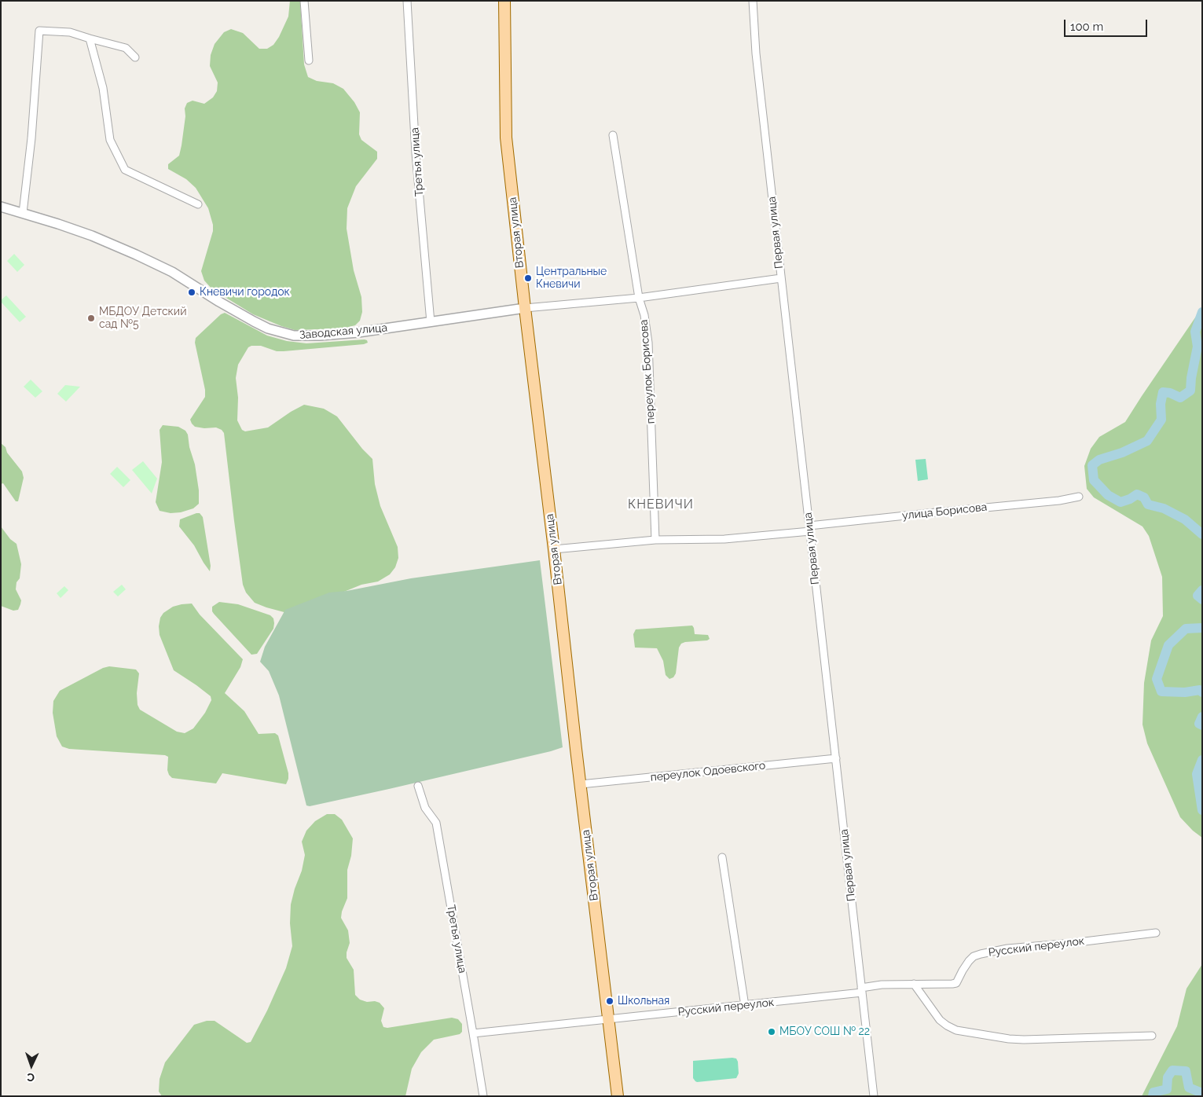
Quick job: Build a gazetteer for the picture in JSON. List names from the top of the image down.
{
  "streets": {
    "main road": ["Вторая улица"],
    "street": [
      "Третья улица",
      "Первая улица",
      "Заводская улица",
      "переулок Борисова",
      "улица Борисова",
      "переулок Одоевского",
      "Русский переулок"
    ]
  },
  "crossings": [
    ["Третья улица", "Заводская улица"],
    ["Третья улица", "Русский переулок"],
    ["Вторая улица", "Заводская улица"],
    ["Вторая улица", "переулок Одоевского"],
    ["Вторая улица", "Русский переулок"],
    ["Первая улица", "улица Борисова"],
    ["Первая улица", "переулок Одоевского"],
    ["Первая улица", "Русский переулок"]
  ],
  "districts": ["КНЕВИЧИ"],
  "places": [
    "Центральные Кневичи",
    "Кневичи городок",
    "МБДОУ Детский сад №5",
    "Школьная",
    "МБОУ СОШ № 22"
  ],
  "scale_bar": "100 m",
  "north": "bottom"
}
